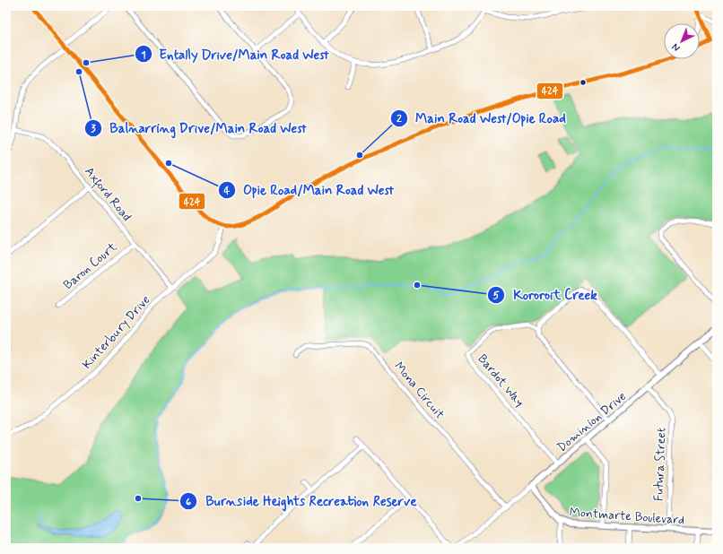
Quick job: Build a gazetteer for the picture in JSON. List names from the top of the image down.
{
  "streets": {
    "street": [
      "Axford Road",
      "Baron Court",
      "Kinterbury Drive",
      "Bardot Way",
      "Mona Circuit",
      "Dominion Drive",
      "Futura Street",
      "Montmarte Boulevard"
    ]
  },
  "crossings": [
    ["Axford Road", "Baron Court"],
    ["Axford Road", "Kinterbury Drive"],
    ["Bardot Way", "Dominion Drive"],
    ["Mona Circuit", "Dominion Drive"],
    ["Dominion Drive", "Futura Street"],
    ["Dominion Drive", "Montmarte Boulevard"],
    ["Futura Street", "Montmarte Boulevard"]
  ],
  "places": [
    "Entally Drive/Main Road West",
    "Balnarring Drive/Main Road West",
    "Main Road West/Opie Road",
    "Opie Road/Main Road West",
    "Kororoit Creek",
    "Burnside Heights Recreation Reserve"
  ],
  "lines": ["transit line 424"],
  "north": "bottom left"
}
